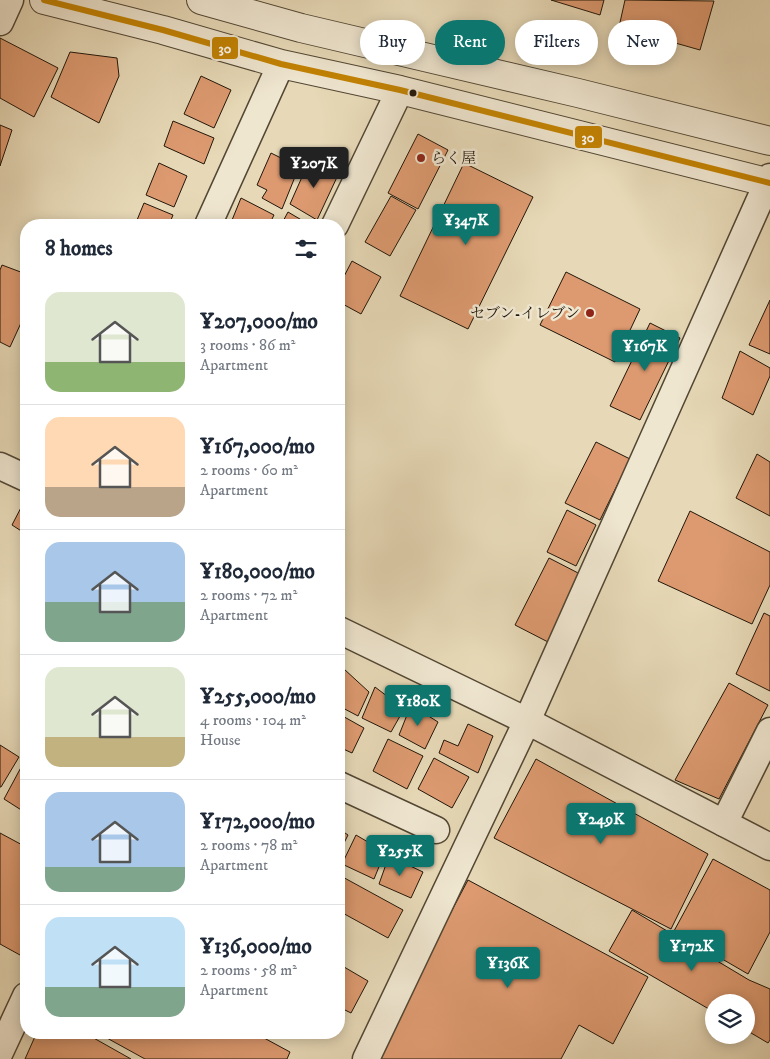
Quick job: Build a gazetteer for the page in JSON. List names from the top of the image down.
{
  "places": ["らく屋", "セブン-イレブン"],
  "lines": ["transit line 30"],
  "page": {
    "chip": [
      "Buy",
      "Rent",
      "Filters",
      "New"
    ],
    "price": [
      "¥207K",
      "¥347K",
      "¥167K",
      "¥180K",
      "¥249K",
      "¥255K",
      "¥172K",
      "¥136K"
    ],
    "heading": "8 homes",
    "list": [
      {
        "name": "¥207,000/mo",
        "note": "3 rooms · 86 m² · Apartment"
      },
      {
        "name": "¥167,000/mo",
        "note": "2 rooms · 60 m² · Apartment"
      },
      {
        "name": "¥180,000/mo",
        "note": "2 rooms · 72 m² · Apartment"
      },
      {
        "name": "¥255,000/mo",
        "note": "4 rooms · 104 m² · House"
      },
      {
        "name": "¥172,000/mo",
        "note": "2 rooms · 78 m² · Apartment"
      },
      {
        "name": "¥136,000/mo",
        "note": "2 rooms · 58 m² · Apartment"
      }
    ]
  }
}
